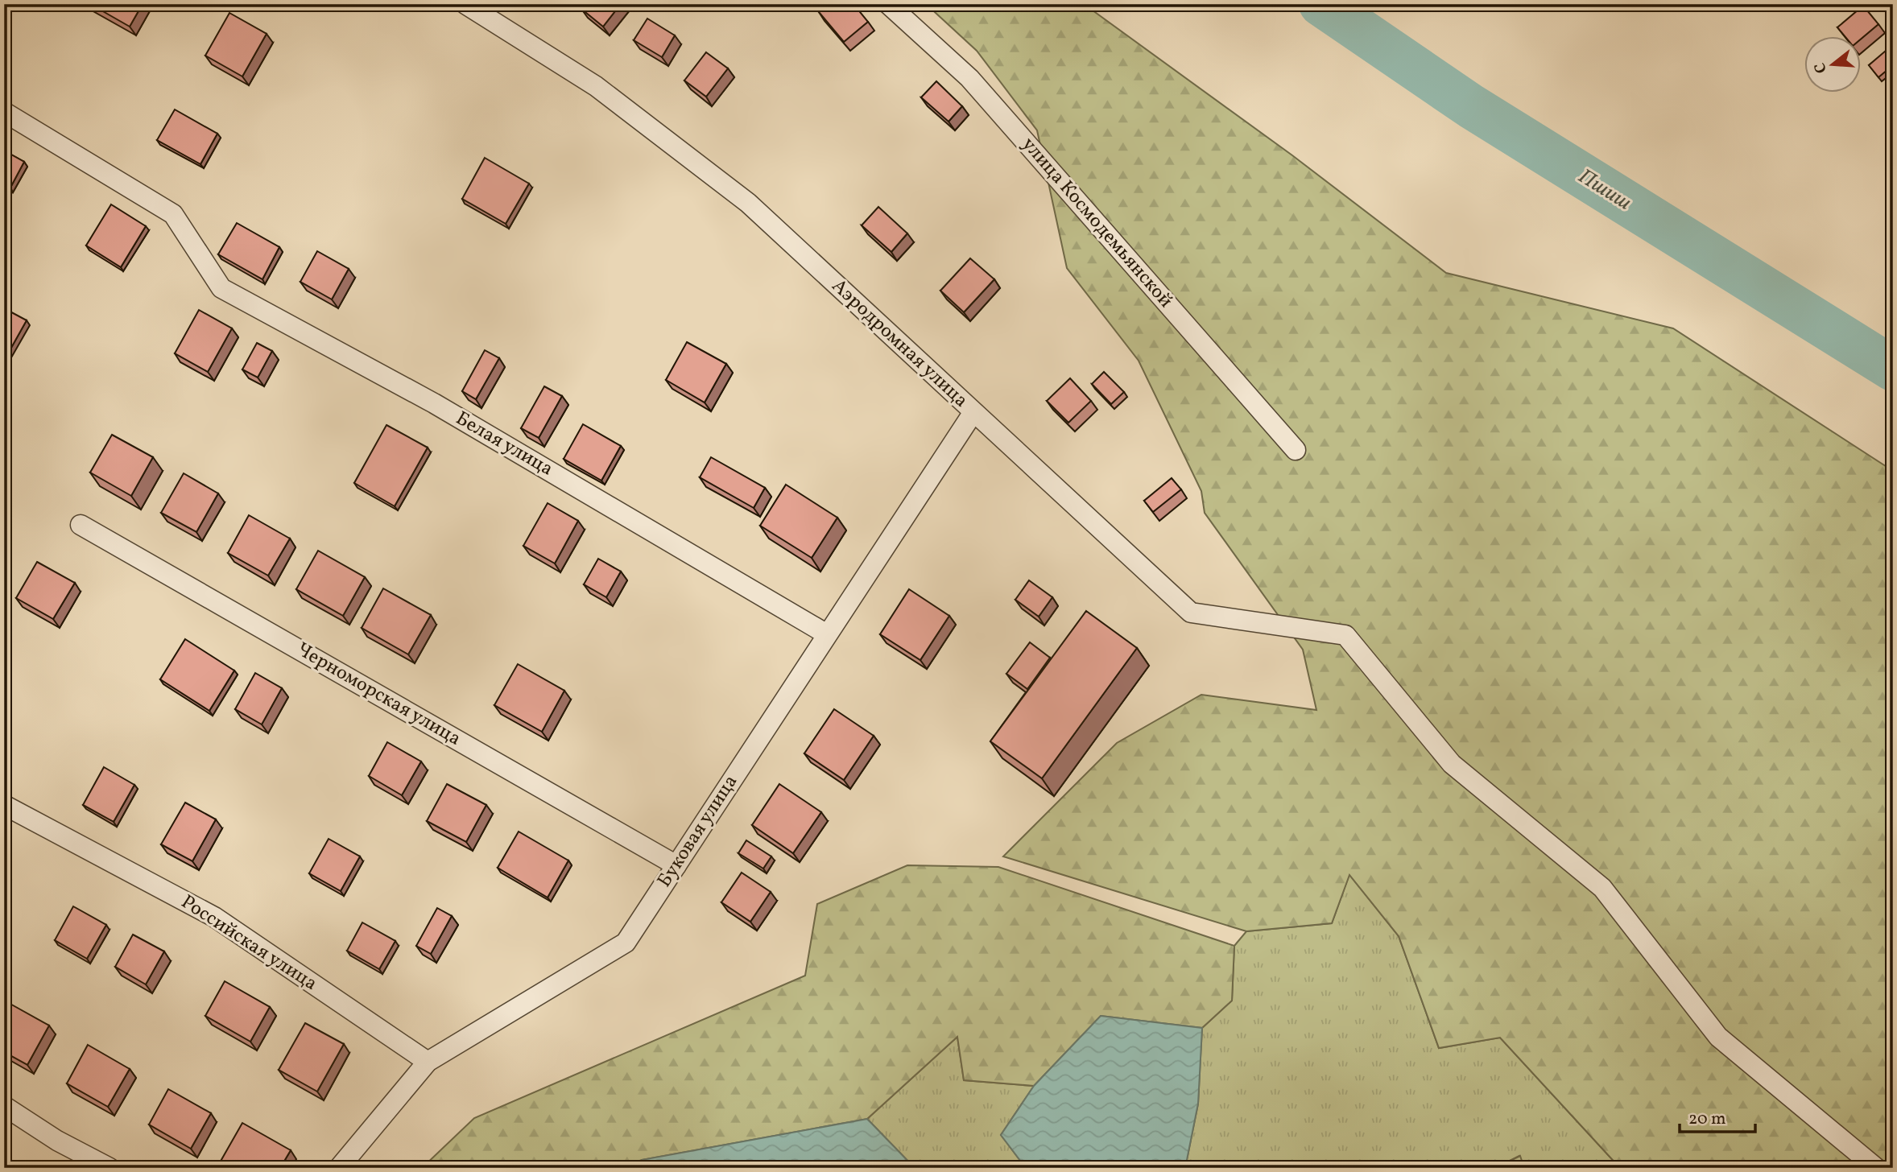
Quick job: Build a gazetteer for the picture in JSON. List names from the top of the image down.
{
  "streets": {
    "street": [
      "улица Космодемьянской",
      "Аэродромная улица",
      "Белая улица",
      "Черноморская улица",
      "Буковая улица",
      "Российская улица"
    ]
  },
  "crossings": [
    ["Аэродромная улица", "Буковая улица"],
    ["Белая улица", "Буковая улица"],
    ["Черноморская улица", "Буковая улица"],
    ["Буковая улица", "Российская улица"]
  ],
  "water": ["Пшиш"],
  "scale_bar": "20 m",
  "north": "left"
}
